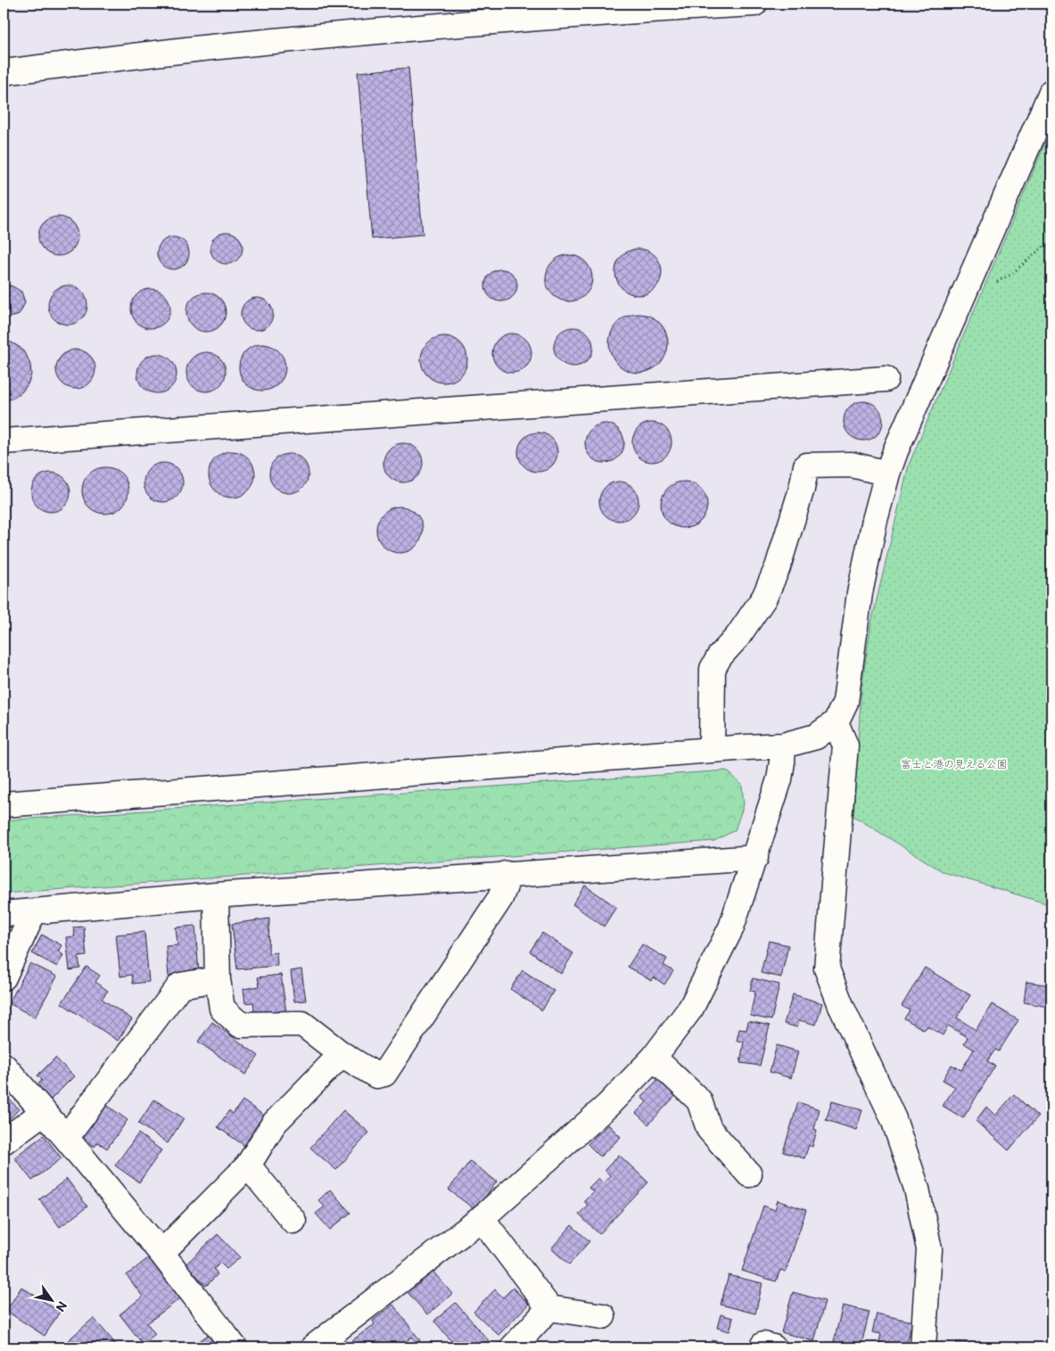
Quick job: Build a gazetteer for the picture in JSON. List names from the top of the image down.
{
  "parks": ["富士と港の見える公園"],
  "north": "bottom right"
}
